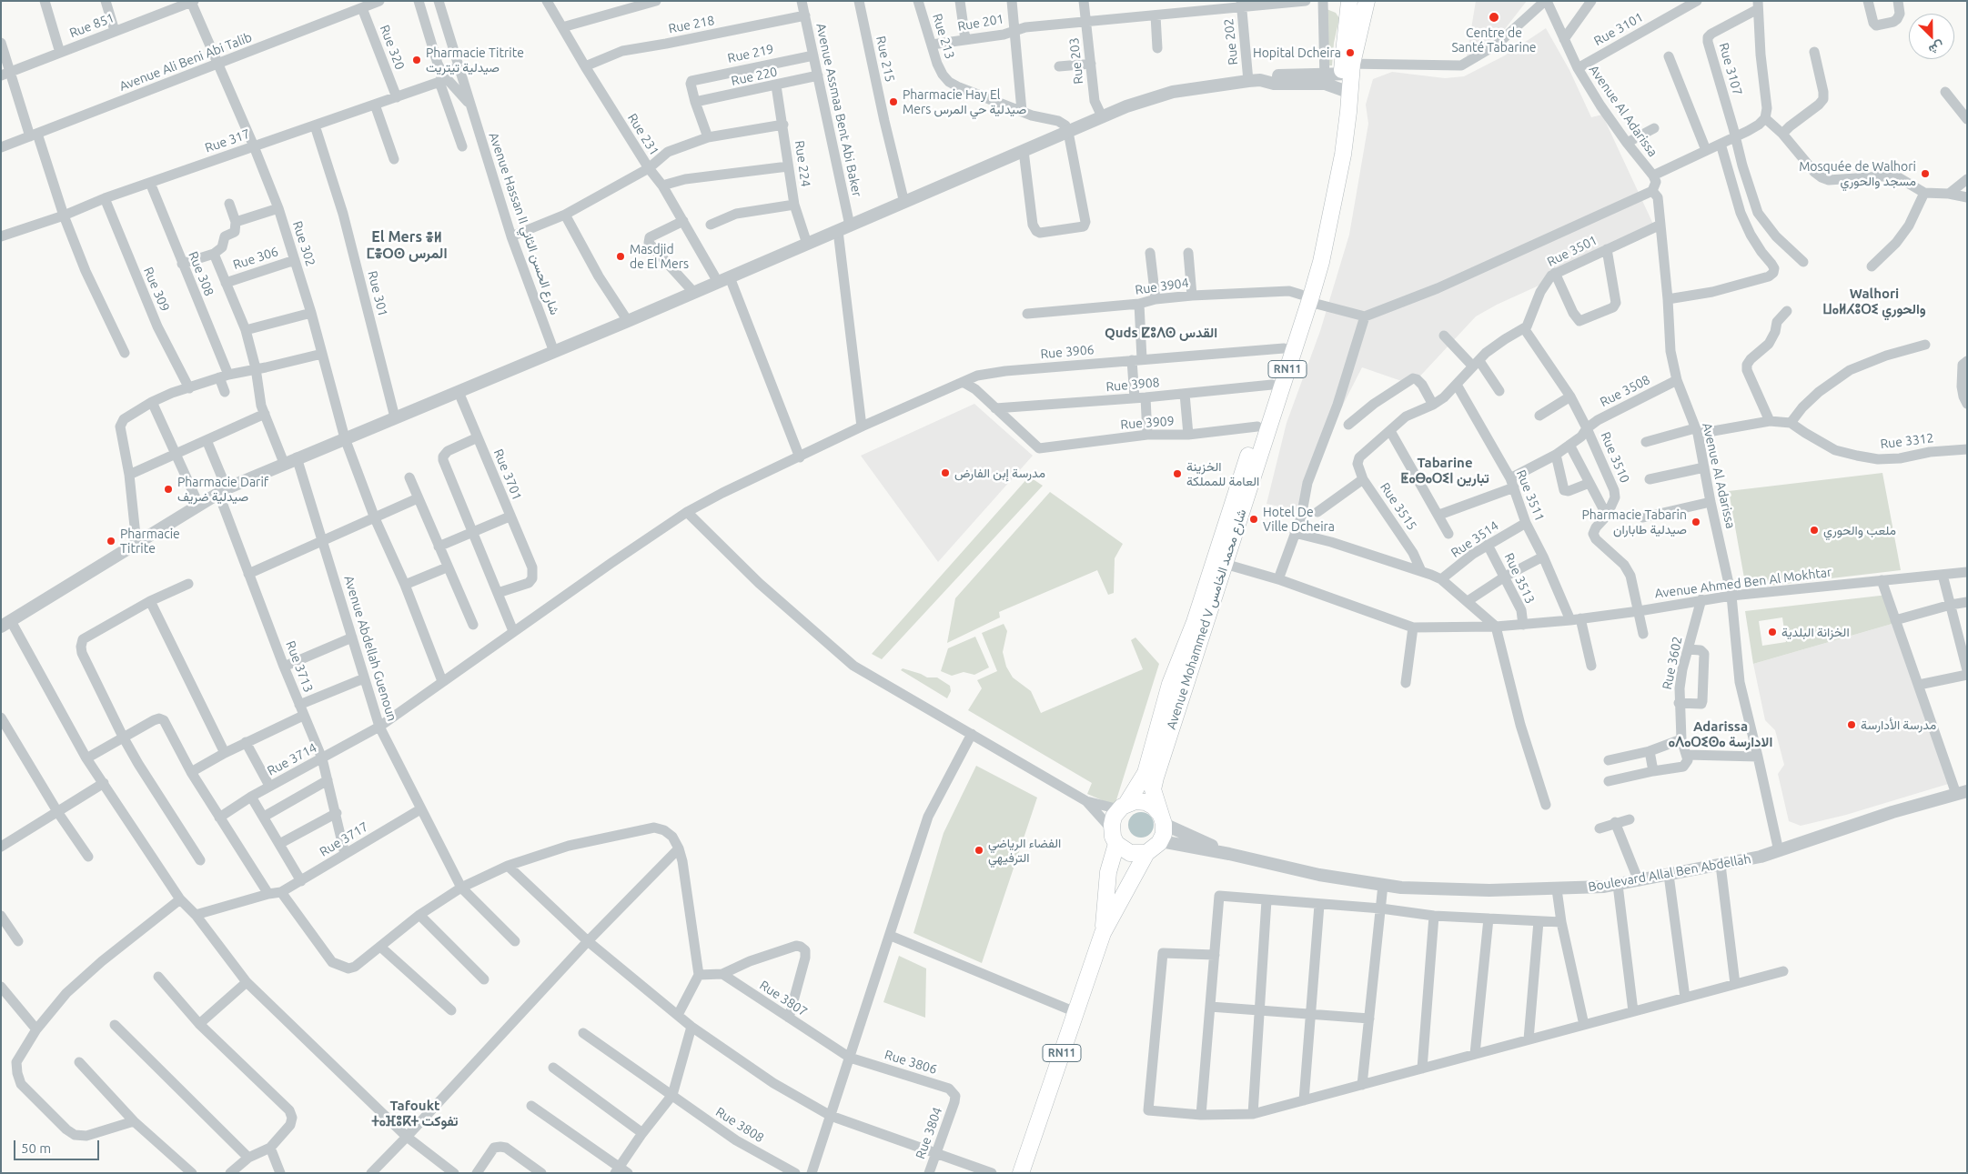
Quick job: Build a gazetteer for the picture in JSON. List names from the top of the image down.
{
  "streets": {
    "main road": ["RN11", "Avenue Mohammed V شارع محمد الخامس"],
    "street": [
      "Rue 201",
      "Rue 218",
      "Rue 851",
      "Rue 3101",
      "Rue 213",
      "Rue 202",
      "Rue 320",
      "Rue 219",
      "Rue 215",
      "Rue 203",
      "Avenue Ali Beni Abi Talib",
      "Rue 3107",
      "Rue 220",
      "Avenue Assmaa Bent Abi Baker",
      "Avenue Al Adarissa",
      "Rue 231",
      "Rue 317",
      "Rue 224",
      "Avenue Hassan II شارع الحسن الثاني",
      "Rue 302",
      "Rue 3501",
      "Rue 306",
      "Rue 308",
      "Rue 3904",
      "Rue 309",
      "Rue 301",
      "Rue 3906",
      "Rue 3908",
      "Rue 3508",
      "Rue 3909",
      "Rue 3312",
      "Rue 3510",
      "Rue 3701",
      "Rue 3511",
      "Rue 3515",
      "Rue 3514",
      "Rue 3513",
      "Avenue Ahmed Ben Al Mokhtar",
      "Avenue Abdellah Guenoun",
      "Rue 3602",
      "Rue 3713",
      "Rue 3714",
      "Rue 3717",
      "Boulevard Allal Ben Abdellah",
      "Rue 3807",
      "Rue 3806",
      "Rue 3808",
      "Rue 3804"
    ]
  },
  "crossings": [
    ["Rue 201", "Rue 213"],
    ["Rue 201", "Rue 202"],
    ["Rue 201", "Rue 203"],
    ["Rue 218", "Avenue Assmaa Bent Abi Baker"],
    ["Rue 218", "Rue 231"],
    ["Rue 851", "Rue 302"],
    ["Rue 3101", "Avenue Al Adarissa"],
    ["Rue 320", "Avenue Ali Beni Abi Talib"],
    ["Rue 320", "Rue 317"],
    ["Rue 219", "Rue 220"],
    ["Rue 219", "Avenue Assmaa Bent Abi Baker"],
    ["Avenue Ali Beni Abi Talib", "Rue 302"],
    ["Rue 220", "Avenue Assmaa Bent Abi Baker"],
    ["Rue 220", "Rue 224"],
    ["Avenue Assmaa Bent Abi Baker", "Rue 3906"],
    ["Avenue Al Adarissa", "Rue 3501"],
    ["Avenue Al Adarissa", "Rue 3508"],
    ["Avenue Al Adarissa", "Avenue Ahmed Ben Al Mokhtar"],
    ["Avenue Al Adarissa", "Boulevard Allal Ben Abdellah"],
    ["Rue 317", "Avenue Hassan II شارع الحسن الثاني"],
    ["Rue 317", "Rue 302"],
    ["Rue 317", "Rue 308"],
    ["Rue 317", "Rue 309"],
    ["Rue 317", "Rue 301"],
    ["Rue 302", "Rue 306"],
    ["Rue 302", "Rue 3714"],
    ["Rue 3501", "Rue 3510"],
    ["Rue 3904", "Avenue Mohammed V شارع محمد الخامس"],
    ["Rue 3906", "Avenue Mohammed V شارع محمد الخامس"],
    ["Rue 3906", "Rue 3714"],
    ["RN11", "Avenue Mohammed V شارع محمد الخامس"],
    ["RN11", "Boulevard Allal Ben Abdellah"],
    ["Rue 3908", "Rue 3909"],
    ["Rue 3908", "Avenue Mohammed V شارع محمد الخامس"],
    ["Rue 3508", "Rue 3510"],
    ["Rue 3508", "Rue 3511"],
    ["Rue 3909", "Avenue Mohammed V شارع محمد الخامس"],
    ["Rue 3510", "Avenue Ahmed Ben Al Mokhtar"],
    ["Rue 3511", "Rue 3514"],
    ["Rue 3511", "Avenue Ahmed Ben Al Mokhtar"],
    ["Rue 3514", "Rue 3513"],
    ["Rue 3513", "Avenue Ahmed Ben Al Mokhtar"],
    ["Avenue Ahmed Ben Al Mokhtar", "Avenue Mohammed V شارع محمد الخامس"],
    ["Avenue Ahmed Ben Al Mokhtar", "Rue 3602"],
    ["Avenue Mohammed V شارع محمد الخامس", "Boulevard Allal Ben Abdellah"],
    ["Avenue Abdellah Guenoun", "Rue 3714"],
    ["Avenue Abdellah Guenoun", "Rue 3717"],
    ["Rue 3713", "Rue 3714"],
    ["Rue 3713", "Rue 3717"],
    ["Rue 3807", "Rue 3806"],
    ["Rue 3806", "Rue 3804"]
  ],
  "districts": [
    "El Mers ⴻⵍ ⵎⴻⵔⵙ المرس",
    "Walhori ⵡⴰⵍⵃⵓⵔⵉ والحوري",
    "Quds ⵇⵓⴷⵙ القدس",
    "Tabarine ⵟⴰⴱⴰⵔⵉⵏ تبارين",
    "Adarissa ⴰⴷⴰⵔⵉⵙⴰ الادارسة",
    "Tafoukt ⵜⴰⴼⵓⴽⵜ تفوكت"
  ],
  "places": [
    "Centre de Santé Tabarine",
    "Hopital Dcheira",
    "Pharmacie Titrite صيدلية تيتريت",
    "Pharmacie Hay El Mers صيدلية حي المرس",
    "Mosquée de Walhori مسجد والحوري",
    "Masdjid de El Mers",
    "مدرسة إبن الفارض",
    "الخزينة العامة للمملكة",
    "Pharmacie Darif صيدلية ضريف",
    "Hotel De Ville Dcheira",
    "Pharmacie Tabarin صيدلية طاباران",
    "ملعب والحوري",
    "Pharmacie Titrite",
    "الخزانة البلدية",
    "مدرسة الأدارسة",
    "الفضاء الرياضي الترفيهي"
  ],
  "scale_bar": "50 m",
  "north": "bottom right"
}
